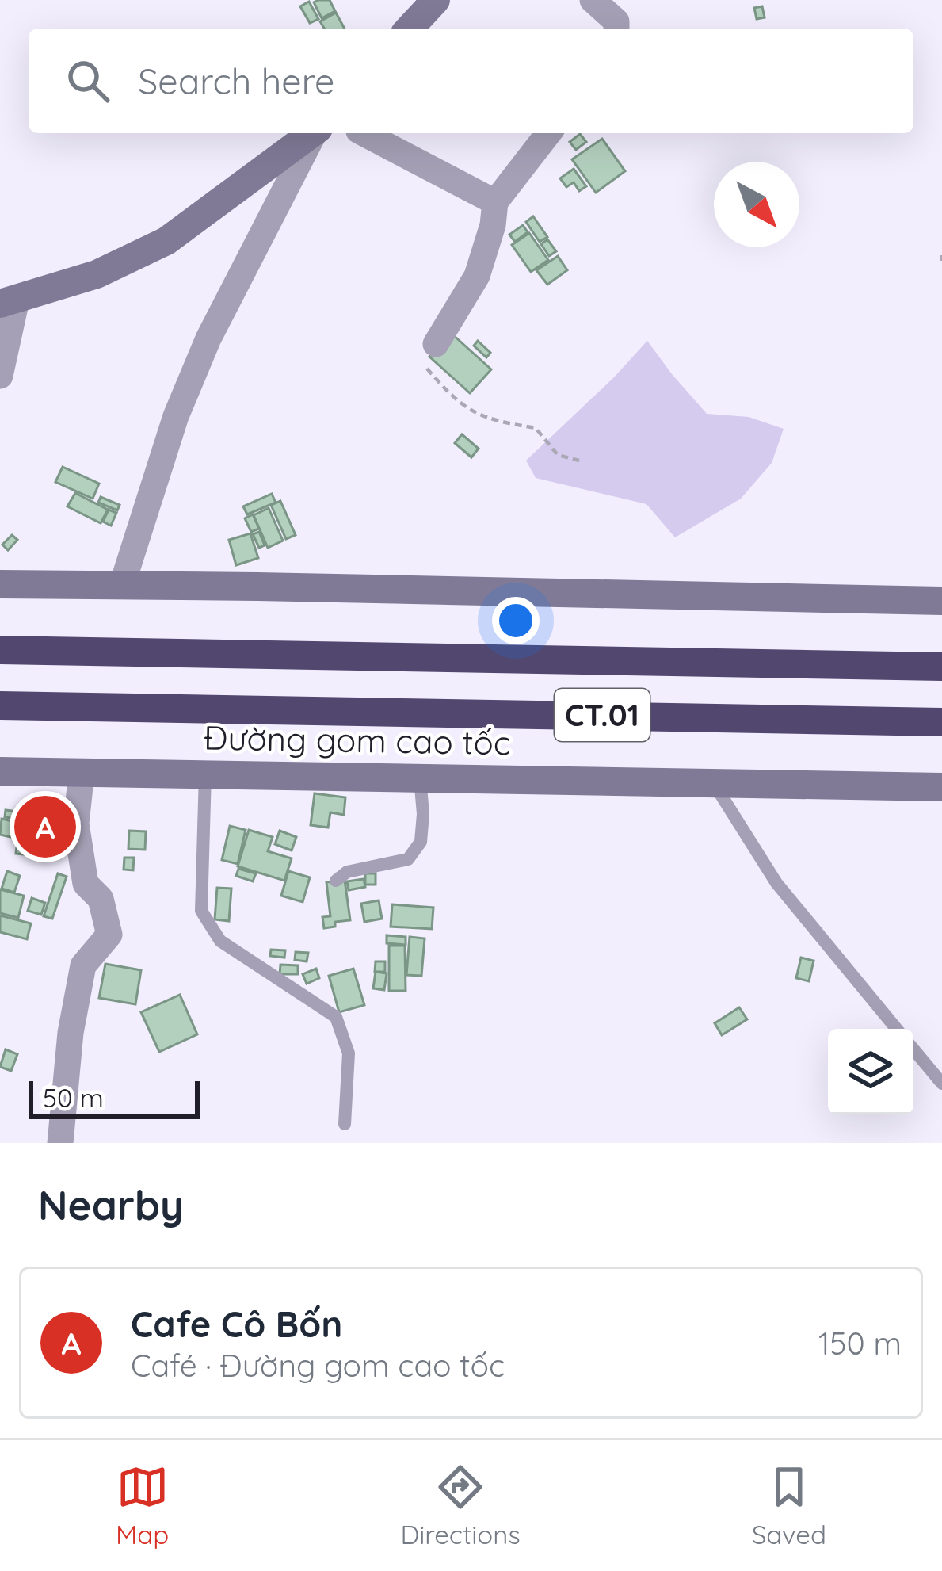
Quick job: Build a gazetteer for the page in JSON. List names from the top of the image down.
{
  "streets": {
    "highway": ["CT.01"],
    "main road": ["Đường gom cao tốc"]
  },
  "scale_bar": "50 m",
  "north": "bottom right",
  "page": {
    "search": "Search here",
    "pins": "A",
    "scale": "50 m",
    "heading": "Nearby",
    "list": [
      {
        "mark": "A",
        "name": "Cafe Cô Bốn",
        "note": "Café · Đường gom cao tốc",
        "value": "150 m"
      }
    ],
    "nav": ["Map", "Directions", "Saved"]
  }
}
